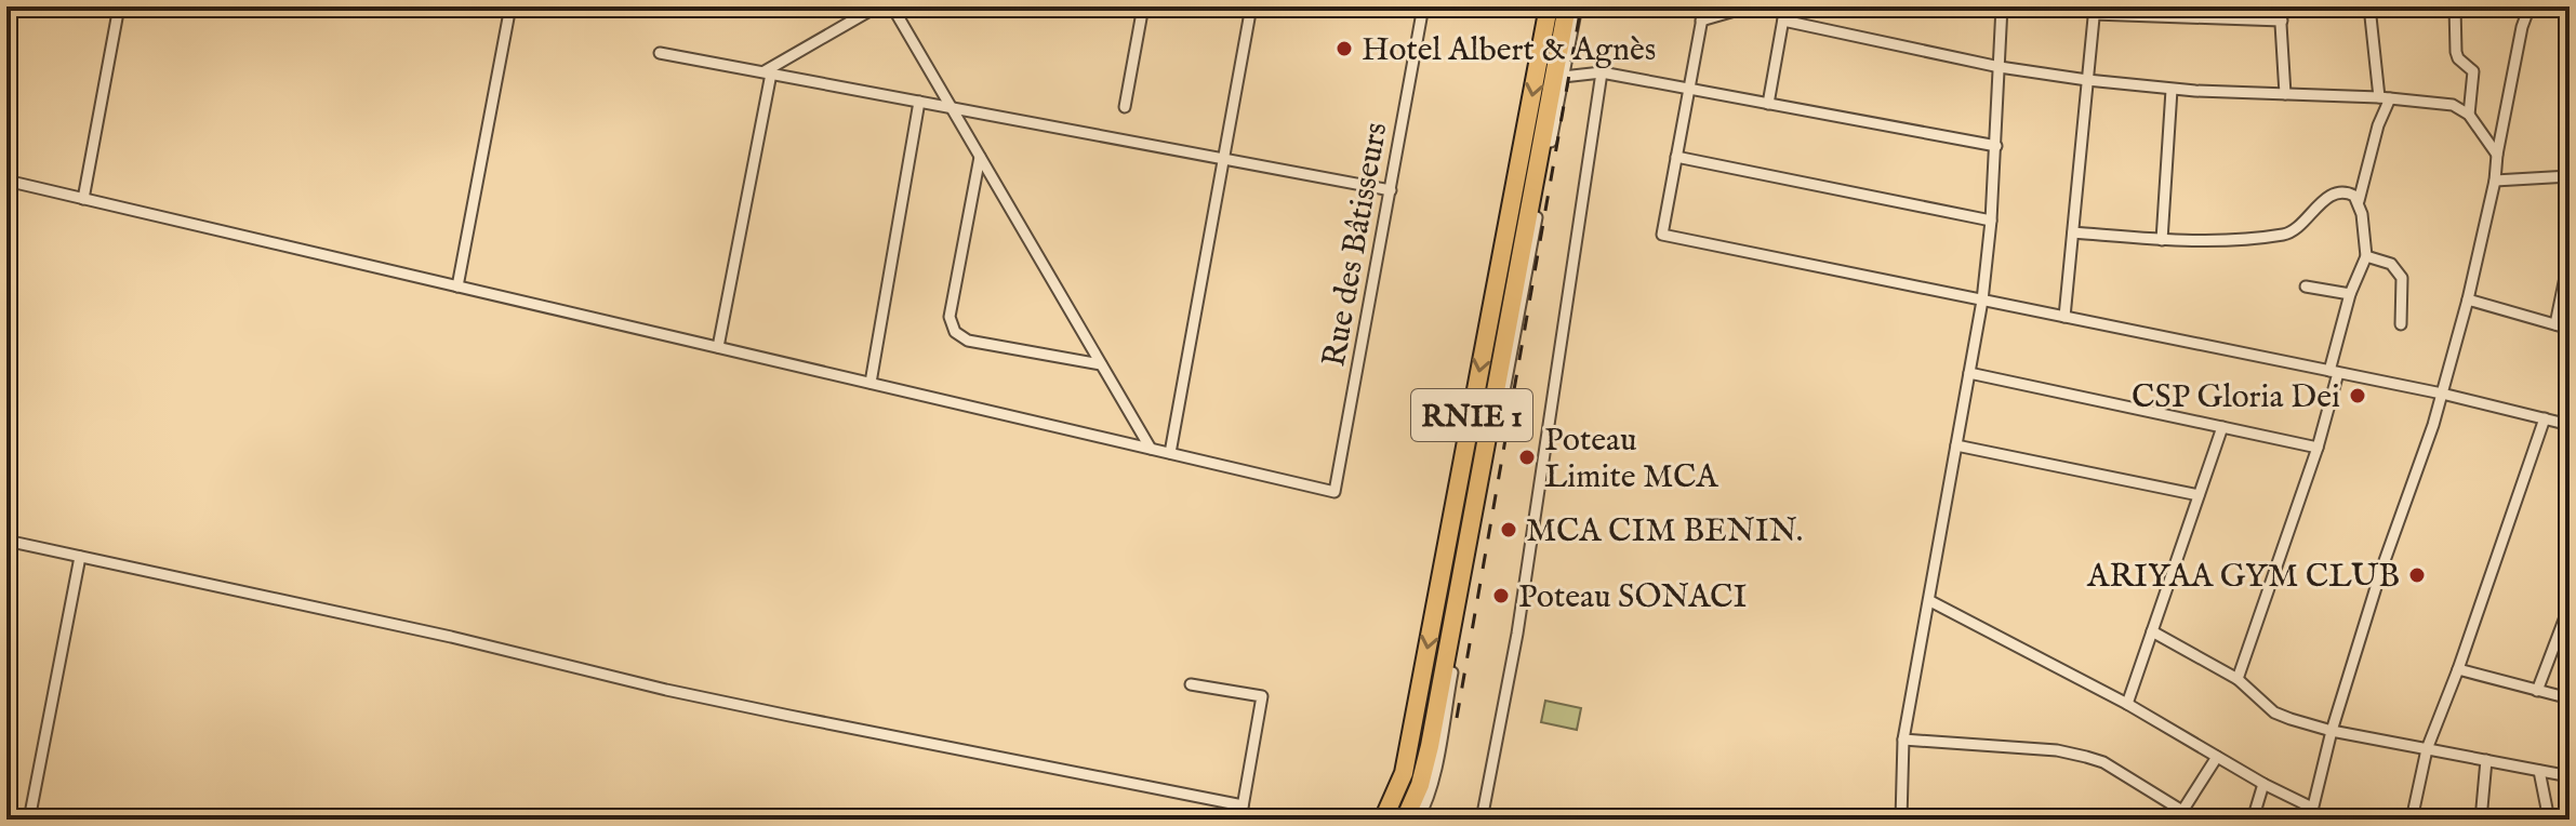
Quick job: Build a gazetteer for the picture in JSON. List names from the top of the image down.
{
  "streets": {
    "highway": ["RNIE 1"],
    "street": ["Rue des Bâtisseurs"]
  },
  "places": [
    "Hotel Albert & Agnès",
    "CSP Gloria Dei",
    "Poteau Limite MCA",
    "MCA CIM BENIN.",
    "ARIYAA GYM CLUB",
    "Poteau SONACI"
  ]
}
